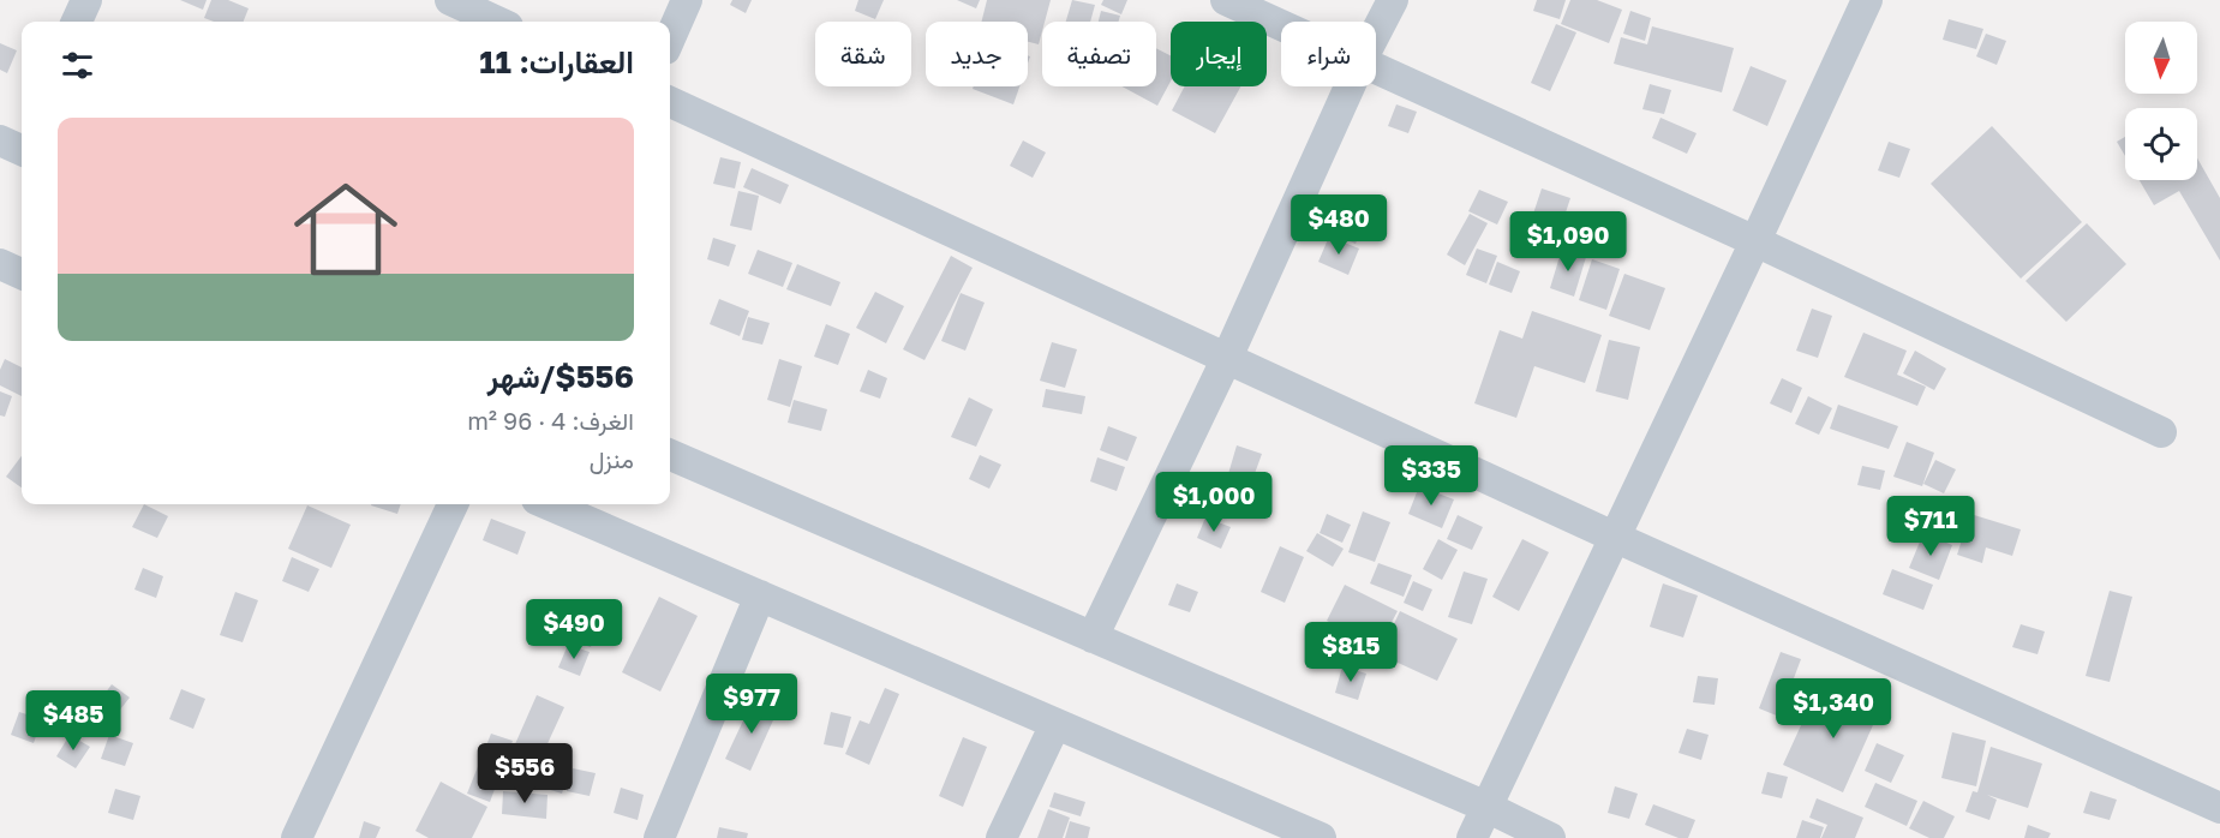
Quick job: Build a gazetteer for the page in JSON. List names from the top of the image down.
{
  "north": "bottom",
  "page": {
    "chip": [
      "شراء",
      "إيجار",
      "تصفية",
      "جديد",
      "شقة"
    ],
    "heading": "العقارات: 11",
    "list": [
      {
        "name": "$556/شهر",
        "note": "الغرف: 4 · 96 m² · منزل"
      }
    ],
    "price": [
      "$480",
      "$1,090",
      "$335",
      "$1,000",
      "$711",
      "$490",
      "$815",
      "$977",
      "$1,340",
      "$485",
      "$556"
    ]
  }
}
